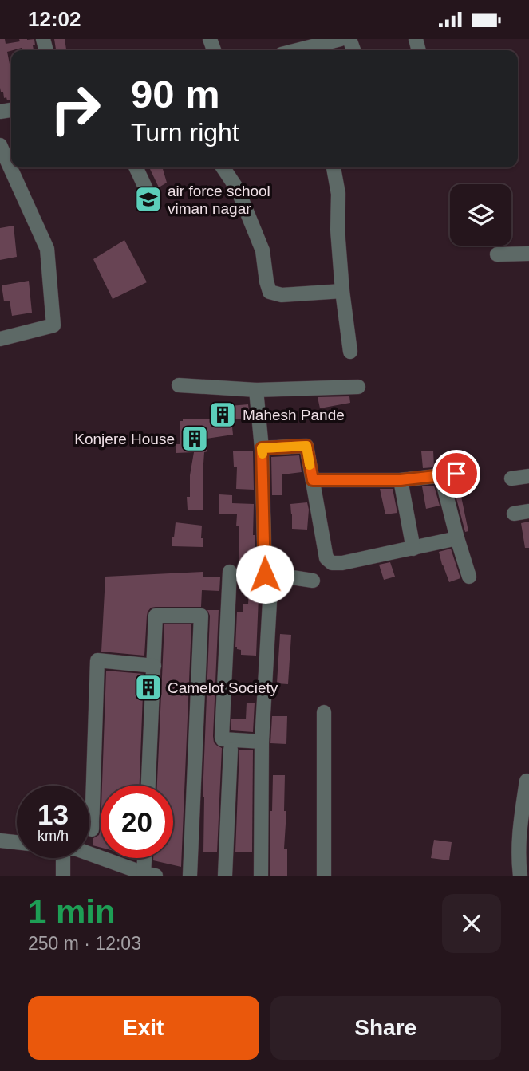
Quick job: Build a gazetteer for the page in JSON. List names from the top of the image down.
{
  "places": {
    "school or university": ["air force school viman nagar"],
    "building": ["Mahesh Pande", "Konjere House", "Camelot Society"]
  },
  "page": {
    "status": "12:02",
    "turn": ["90 m", "Turn right"],
    "speed": "13 km/h",
    "limit": "20",
    "heading": ["1 min", "250 m · 12:03"],
    "buttons": ["Exit", "Share"]
  }
}
